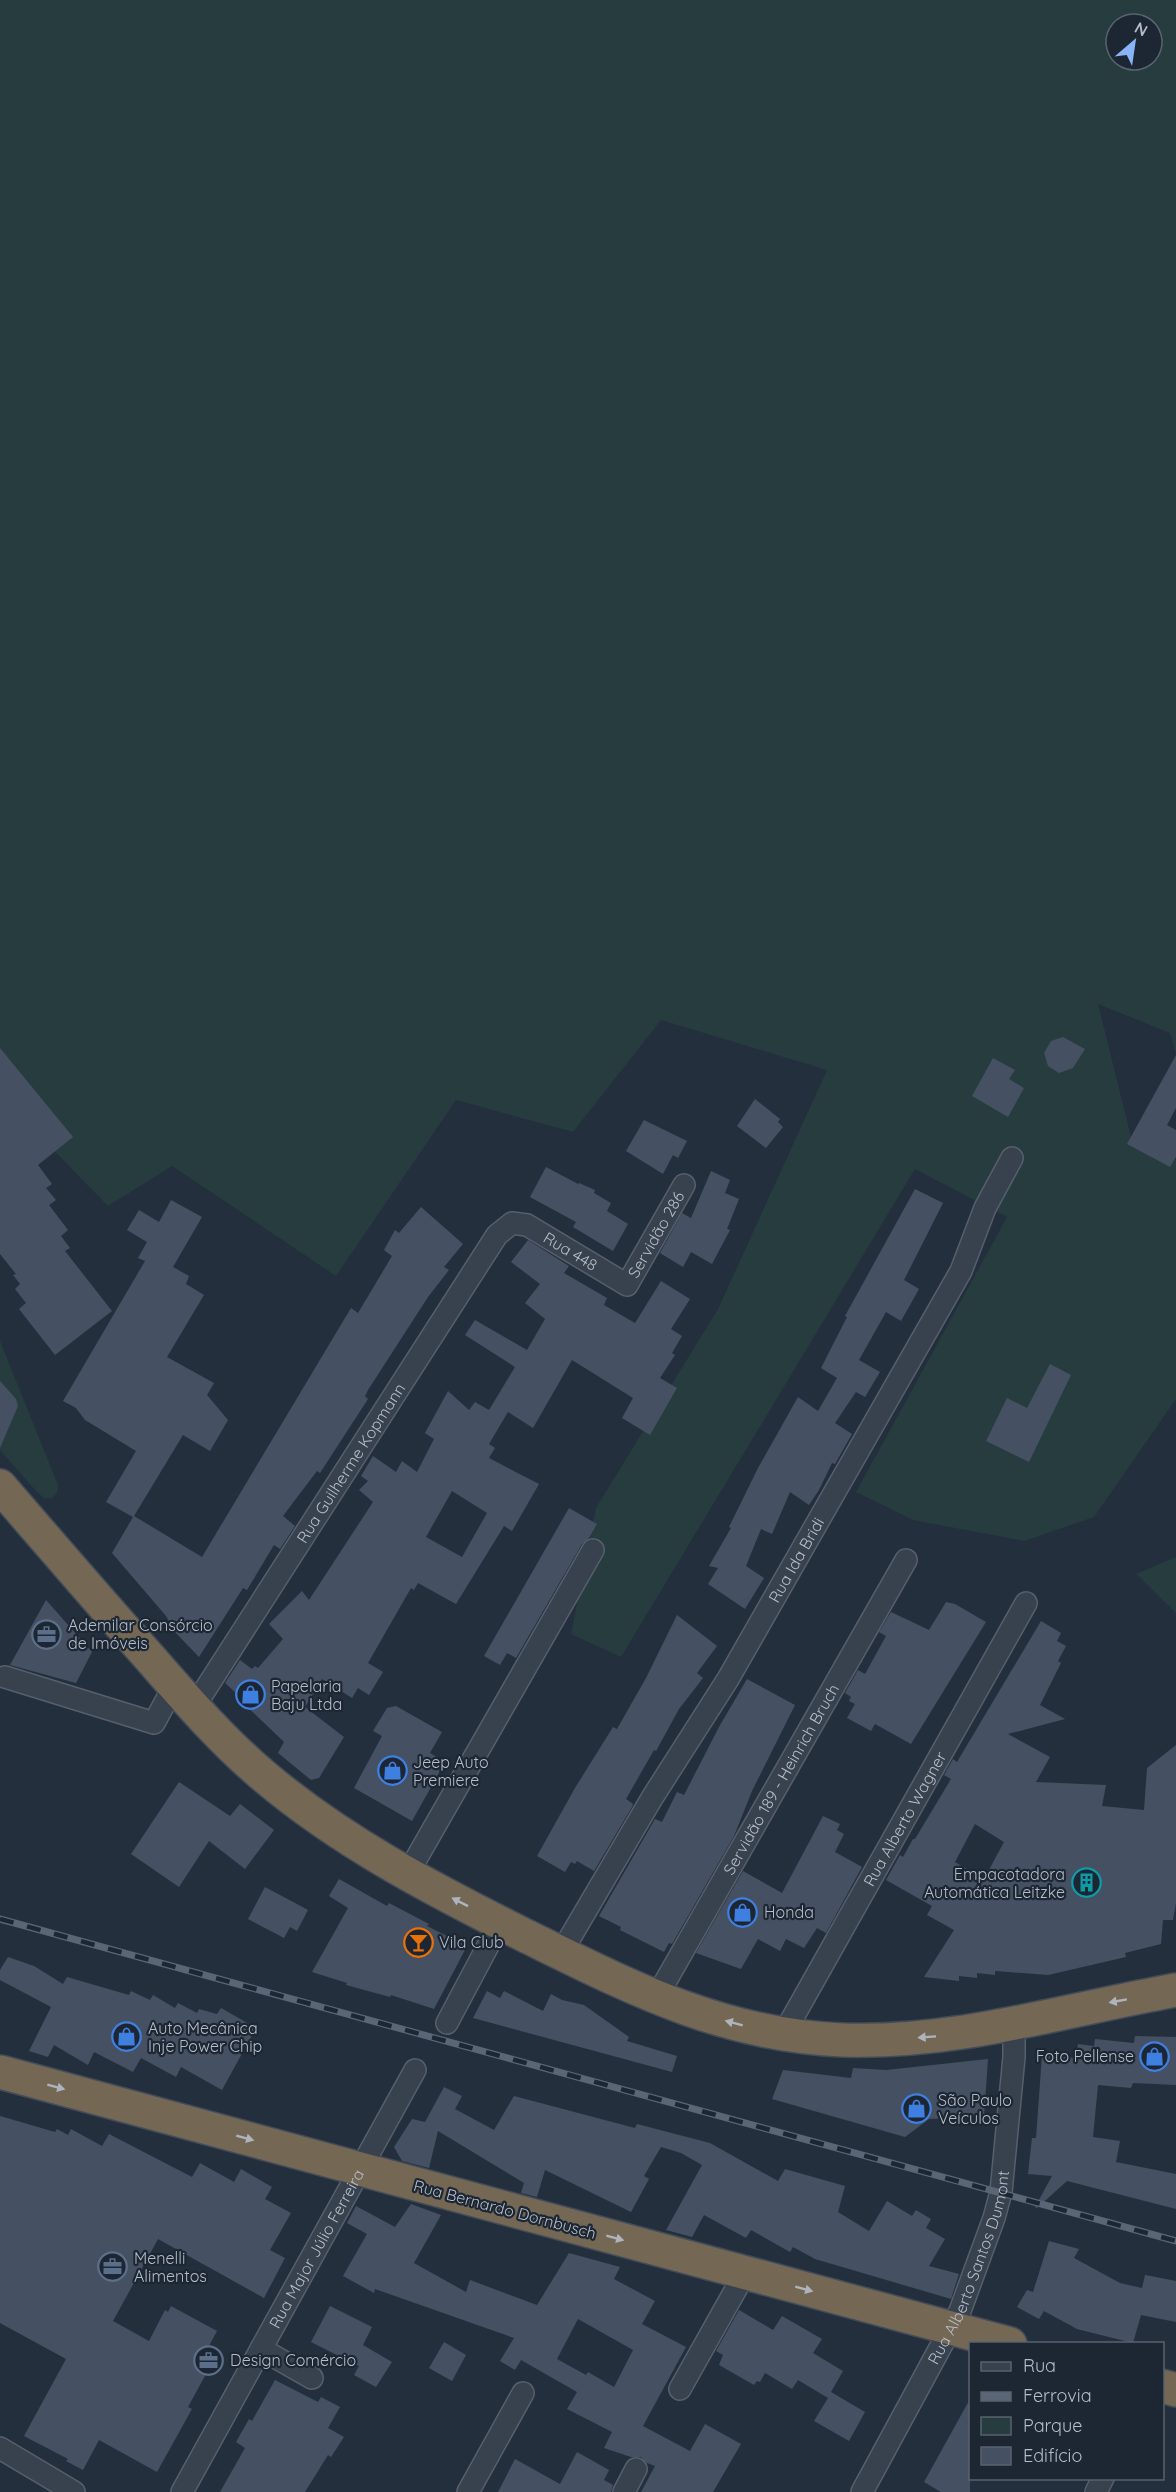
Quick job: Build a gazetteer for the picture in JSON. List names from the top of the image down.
{
  "streets": {
    "highway": ["Rua Bernardo Dornbusch"],
    "street": [
      "Servidão 286",
      "Rua 448",
      "Rua Guilherme Kopmann",
      "Rua Ida Bridi",
      "Servidão 189 - Heinrich Bruch",
      "Rua Alberto Wagner",
      "Rua Major Júlio Ferreira",
      "Rua Alberto Santos Dumont"
    ]
  },
  "crossings": [
    ["Servidão 286", "Rua 448"],
    ["Rua 448", "Rua Guilherme Kopmann"],
    ["Rua Bernardo Dornbusch", "Rua Major Júlio Ferreira"],
    ["Rua Bernardo Dornbusch", "Rua Alberto Santos Dumont"]
  ],
  "places": {
    "office": ["Ademilar Consórcio de Imóveis", "Menelli Alimentos", "Design Comércio"],
    "shop": [
      "Papelaria Baju Ltda",
      "Jeep Auto Premiere",
      "Honda",
      "Auto Mecânica Inje Power Chip",
      "Foto Pellense",
      "São Paulo Veículos"
    ],
    "building": ["Empacotadora Automática Leitzke"],
    "bar": ["Vila Club"]
  },
  "legend": [
    "Rua",
    "Ferrovia",
    "Parque",
    "Edifício"
  ],
  "north": "top right"
}
